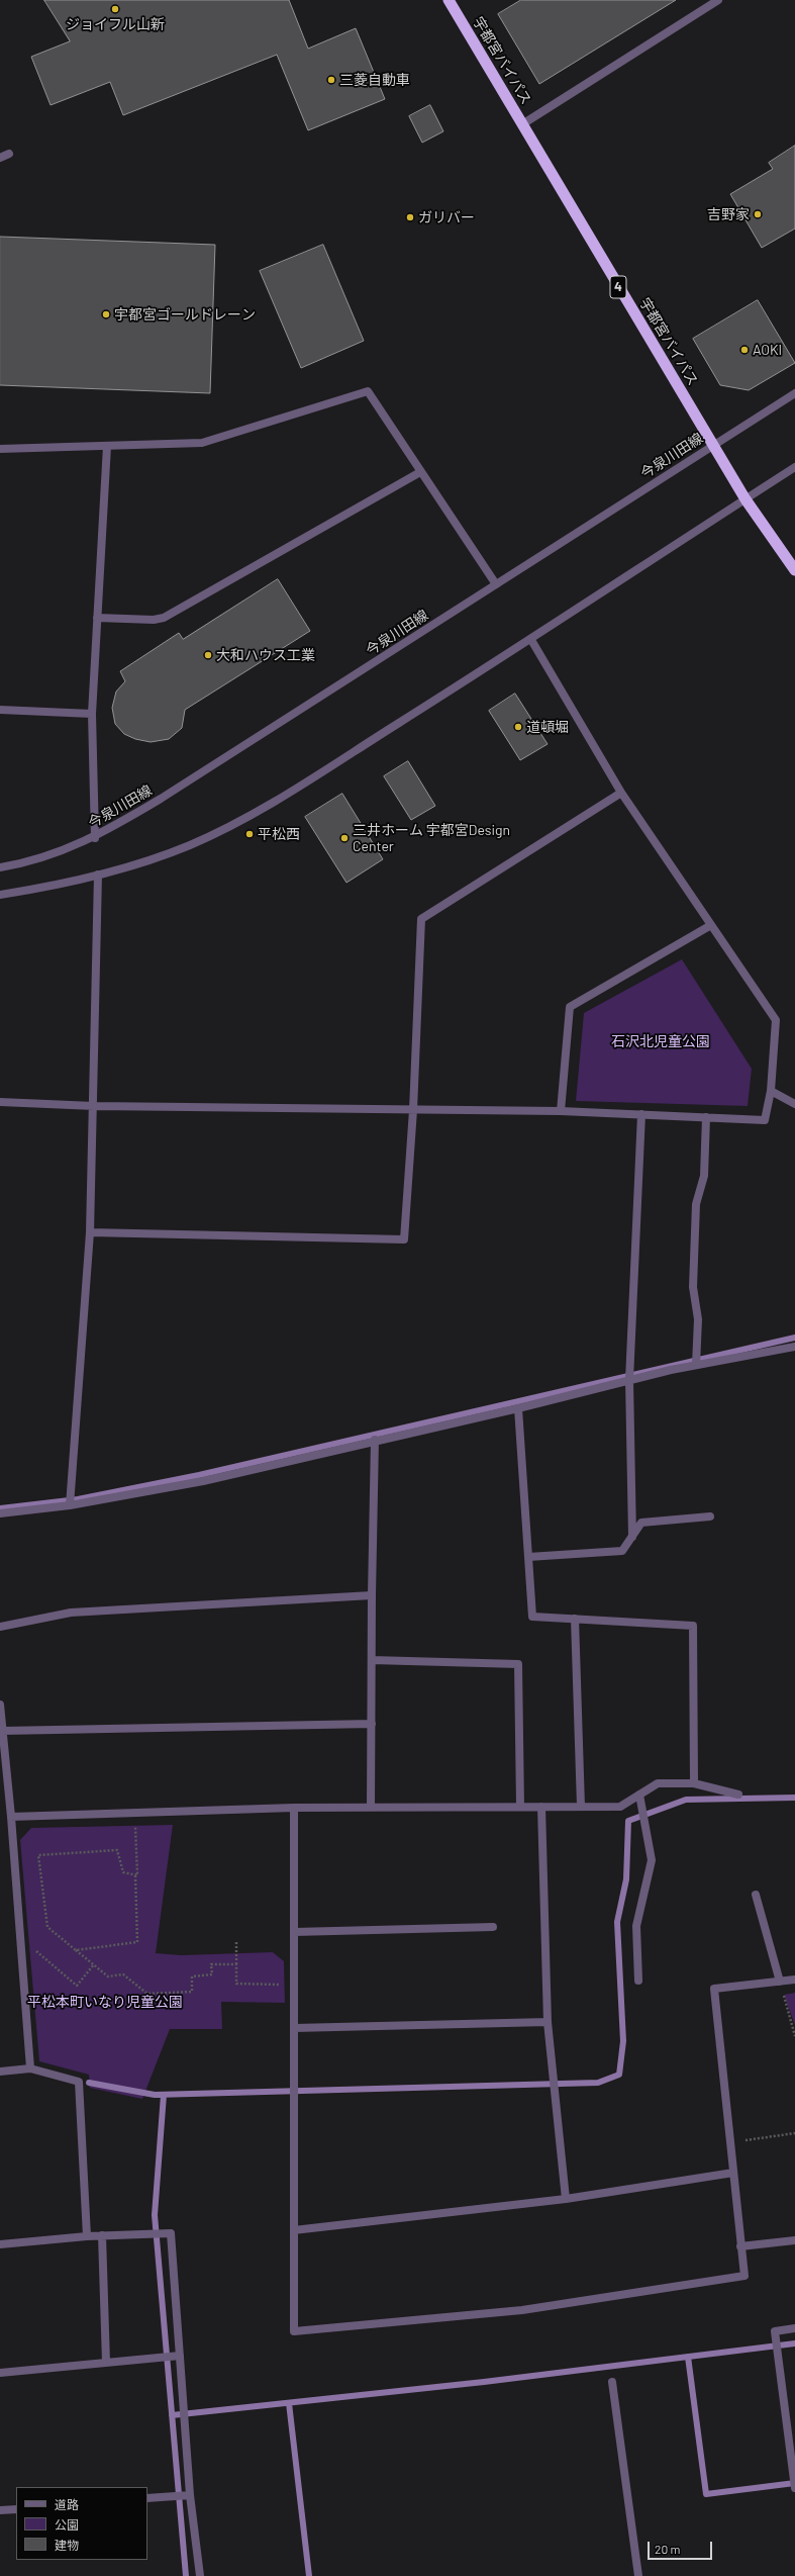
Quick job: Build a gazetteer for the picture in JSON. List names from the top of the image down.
{
  "streets": {
    "highway": ["宇都宮バイパス", "4"],
    "street": ["今泉川田線"]
  },
  "crossings": [
    ["宇都宮バイパス", "今泉川田線"]
  ],
  "parks": ["石沢北児童公園", "平松本町いなり児童公園"],
  "places": [
    "ジョイフル山新",
    "三菱自動車",
    "吉野家",
    "ガリバー",
    "宇都宮ゴールドレーン",
    "AOKI",
    "大和ハウス工業",
    "道頓堀",
    "平松西",
    "三井ホーム 宇都宮Design Center"
  ],
  "legend": ["道路", "公園", "建物"],
  "scale_bar": "20 m"
}
